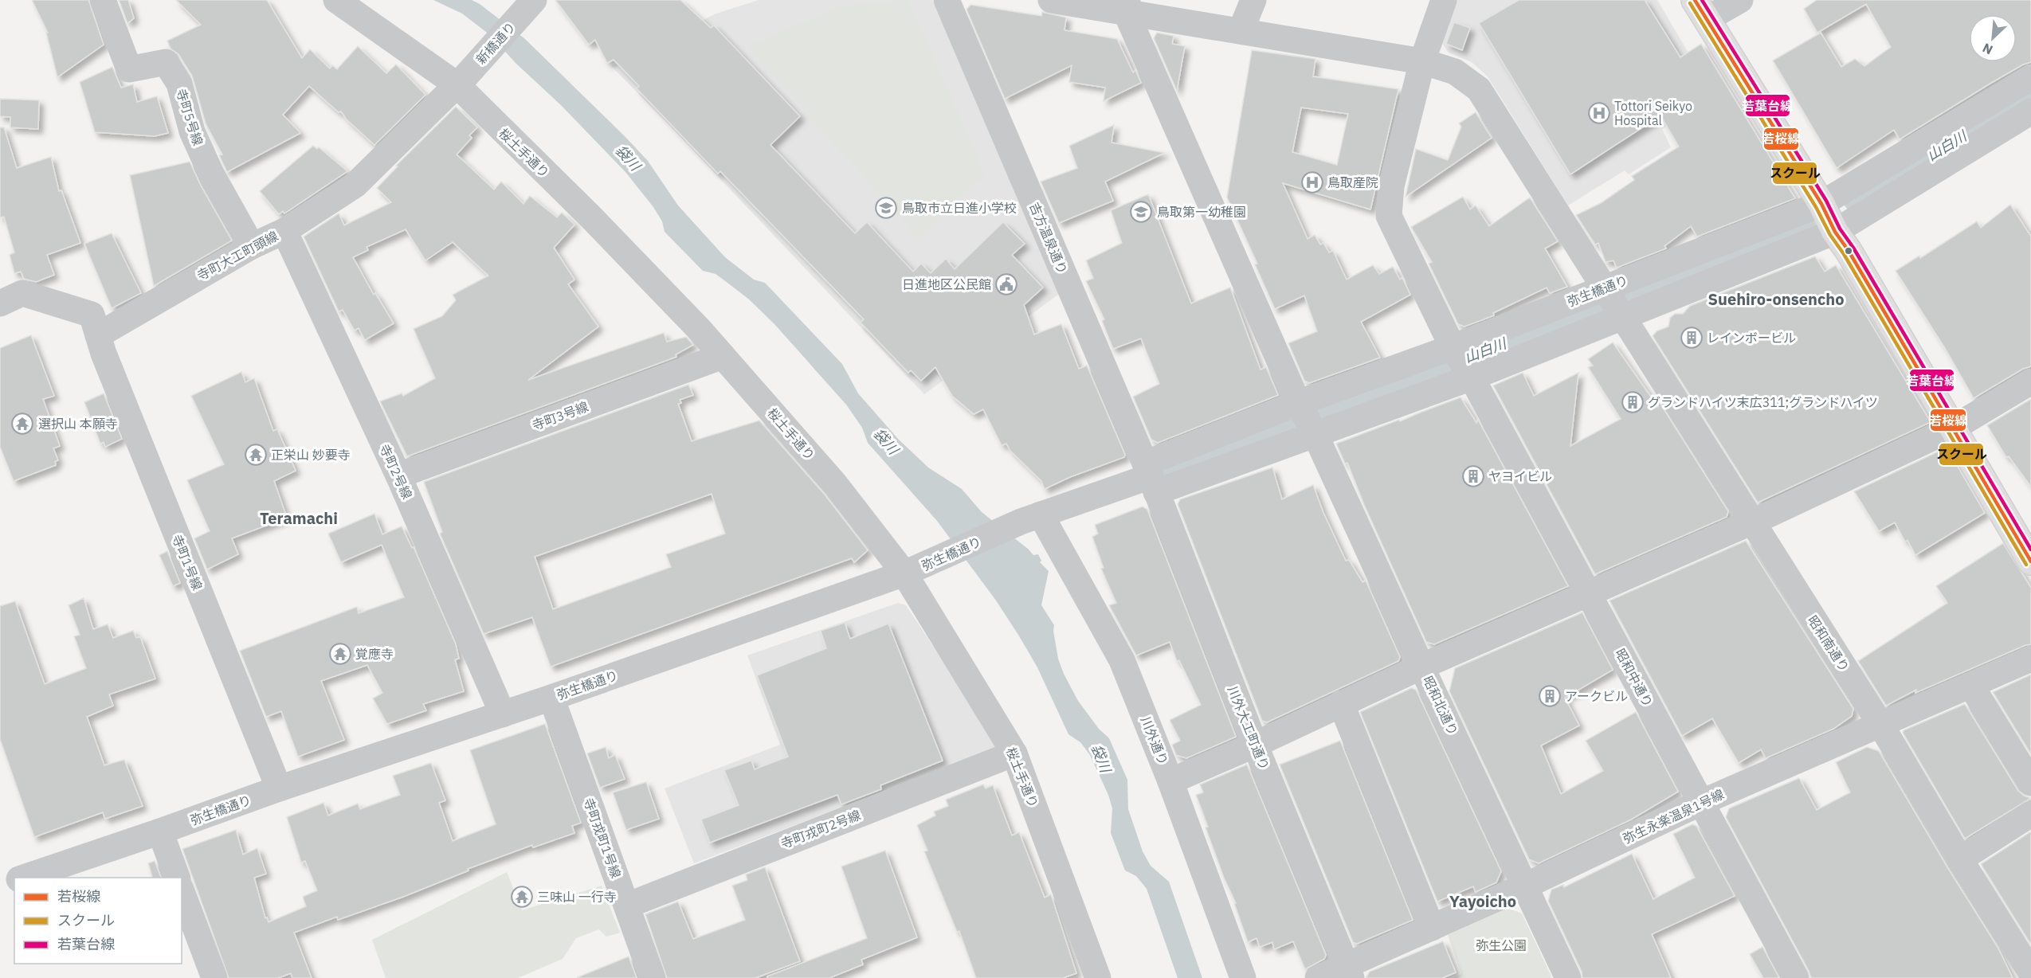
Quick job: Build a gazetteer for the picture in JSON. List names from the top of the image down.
{
  "streets": {
    "street": [
      "新橋通り",
      "寺町5号線",
      "桜土手通り",
      "吉方温泉通り",
      "寺町大工町頭線",
      "弥生橋通り",
      "寺町3号線",
      "寺町2号線",
      "寺町1号線",
      "昭和南通り",
      "昭和中通り",
      "昭和北通り",
      "川外大工町通り",
      "川外通り",
      "弥生永楽温泉1号線",
      "寺町戎町2号線",
      "寺町戎町1号線"
    ]
  },
  "crossings": [
    ["新橋通り", "桜土手通り"],
    ["新橋通り", "寺町大工町頭線"],
    ["寺町5号線", "寺町大工町頭線"],
    ["桜土手通り", "寺町大工町頭線"],
    ["桜土手通り", "弥生橋通り"],
    ["桜土手通り", "寺町3号線"],
    ["桜土手通り", "寺町戎町2号線"],
    ["吉方温泉通り", "弥生橋通り"],
    ["吉方温泉通り", "川外大工町通り"],
    ["寺町大工町頭線", "寺町2号線"],
    ["寺町大工町頭線", "寺町1号線"],
    ["弥生橋通り", "寺町2号線"],
    ["弥生橋通り", "寺町1号線"],
    ["弥生橋通り", "昭和南通り"],
    ["弥生橋通り", "昭和中通り"],
    ["弥生橋通り", "昭和北通り"],
    ["弥生橋通り", "川外大工町通り"],
    ["弥生橋通り", "川外通り"],
    ["弥生橋通り", "寺町戎町1号線"],
    ["寺町3号線", "寺町2号線"],
    ["昭和南通り", "昭和中通り"],
    ["昭和南通り", "昭和北通り"],
    ["昭和南通り", "弥生永楽温泉1号線"],
    ["昭和中通り", "弥生永楽温泉1号線"],
    ["昭和北通り", "弥生永楽温泉1号線"],
    ["川外大工町通り", "弥生永楽温泉1号線"],
    ["寺町戎町2号線", "寺町戎町1号線"]
  ],
  "districts": ["Suehiro-onsencho", "Teramachi", "Yayoicho"],
  "water": ["山白川", "袋川"],
  "parks": ["弥生公園"],
  "places": {
    "hospital": ["Tottori Seikyo Hospital", "鳥取産院"],
    "school or university": ["鳥取市立日進小学校", "鳥取第一幼稚園"],
    "public building": ["日進地区公民館"],
    "building": [
      "レインボービル",
      "グランドハイツ末広311;グランドハイツ",
      "ヤヨイビル",
      "アークビル"
    ],
    "temple": [
      "選択山 本願寺",
      "正栄山 妙要寺",
      "覚應寺",
      "三味山 一行寺"
    ]
  },
  "lines": ["transit line 若桜線", "transit line 若葉台線", "transit line スクール"],
  "legend": ["若桜線", "スクール", "若葉台線"],
  "north": "bottom left"
}
